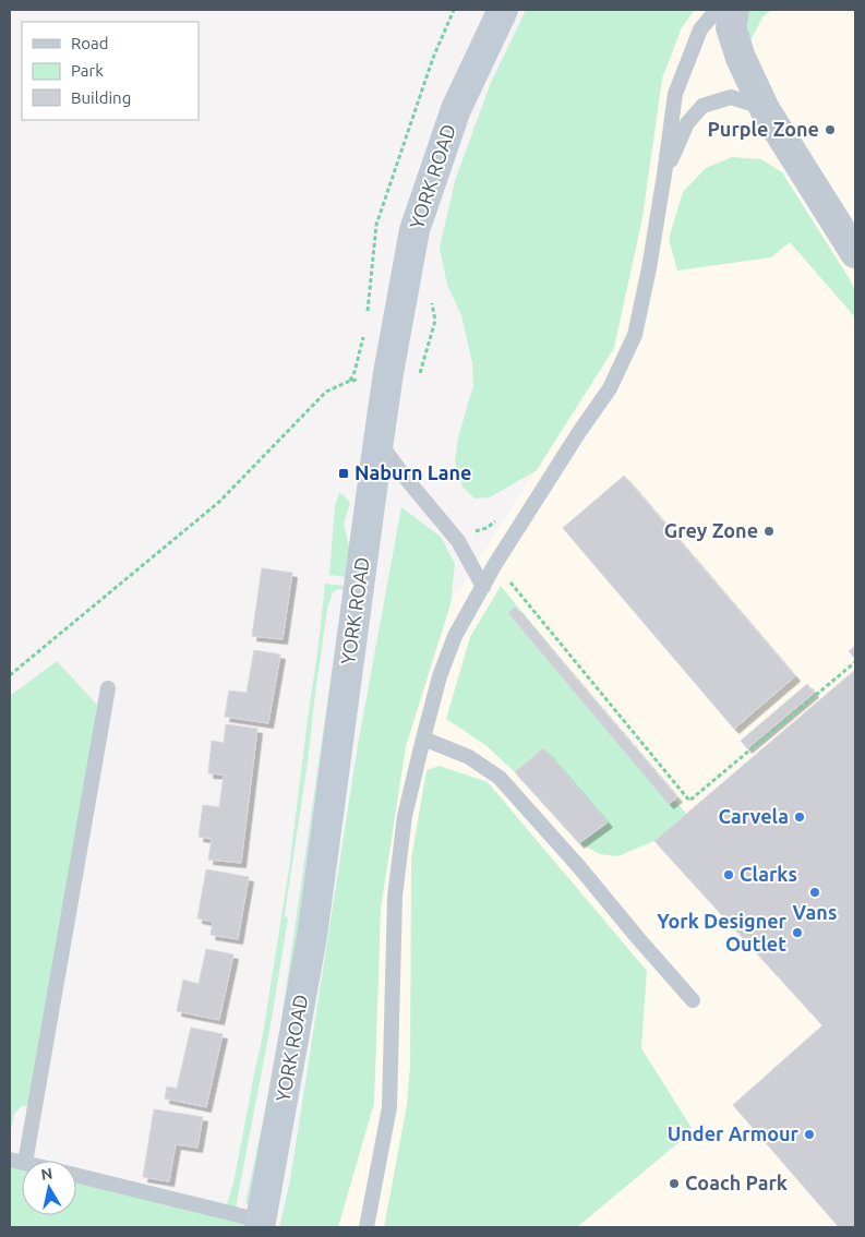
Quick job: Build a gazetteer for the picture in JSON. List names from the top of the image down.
{
  "streets": {
    "main road": ["YORK ROAD"]
  },
  "places": {
    "other": [
      "Purple Zone",
      "Grey Zone",
      "Carvela",
      "Clarks",
      "Vans",
      "York Designer Outlet",
      "Under Armour",
      "Coach Park"
    ],
    "transit": ["Naburn Lane"]
  },
  "legend": ["Road", "Park", "Building"],
  "north": "top"
}
